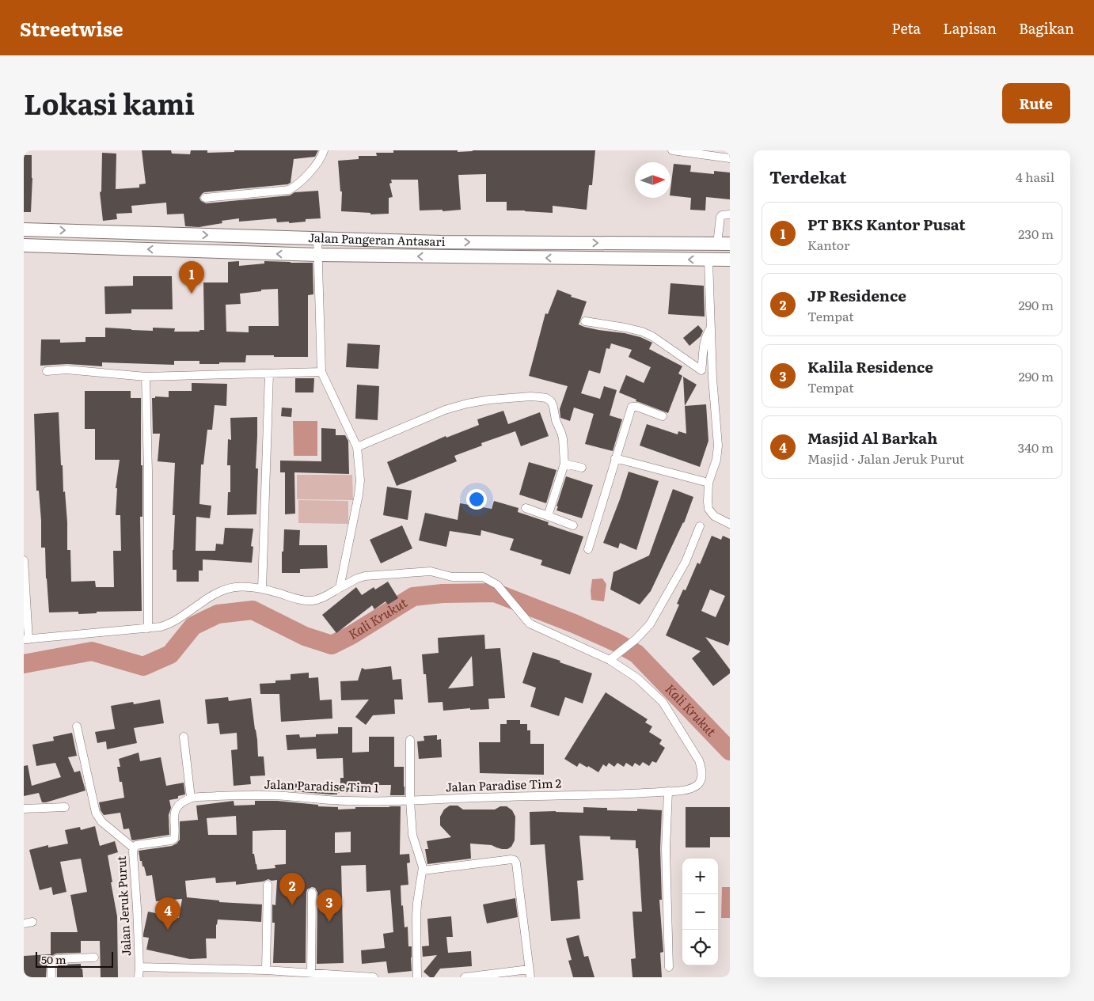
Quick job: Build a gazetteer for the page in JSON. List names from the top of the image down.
{
  "streets": {
    "main road": ["Jalan Pangeran Antasari"],
    "street": ["Jalan Paradise Tim 2", "Jalan Paradise Tim 1", "Jalan Jeruk Purut"]
  },
  "crossings": [
    ["Jalan Paradise Tim 2", "Jalan Paradise Tim 1"],
    ["Jalan Paradise Tim 1", "Jalan Jeruk Purut"]
  ],
  "water": ["Kali Krukut"],
  "scale_bar": "50 m",
  "north": "right",
  "page": {
    "header": "Streetwise",
    "nav": ["Peta", "Lapisan", "Bagikan"],
    "title": "Lokasi kami",
    "buttons": "Rute",
    "heading": ["Terdekat", "4 hasil"],
    "list": [
      {
        "mark": "1",
        "name": "PT BKS Kantor Pusat",
        "note": "Kantor",
        "value": "230 m"
      },
      {
        "mark": "2",
        "name": "JP Residence",
        "note": "Tempat",
        "value": "290 m"
      },
      {
        "mark": "3",
        "name": "Kalila Residence",
        "note": "Tempat",
        "value": "290 m"
      },
      {
        "mark": "4",
        "name": "Masjid Al Barkah",
        "note": "Masjid · Jalan Jeruk Purut",
        "value": "340 m"
      }
    ],
    "pins": [
      "1",
      "2",
      "3",
      "4"
    ],
    "map_buttons": ["+", "−"],
    "scale": "50 m"
  }
}
